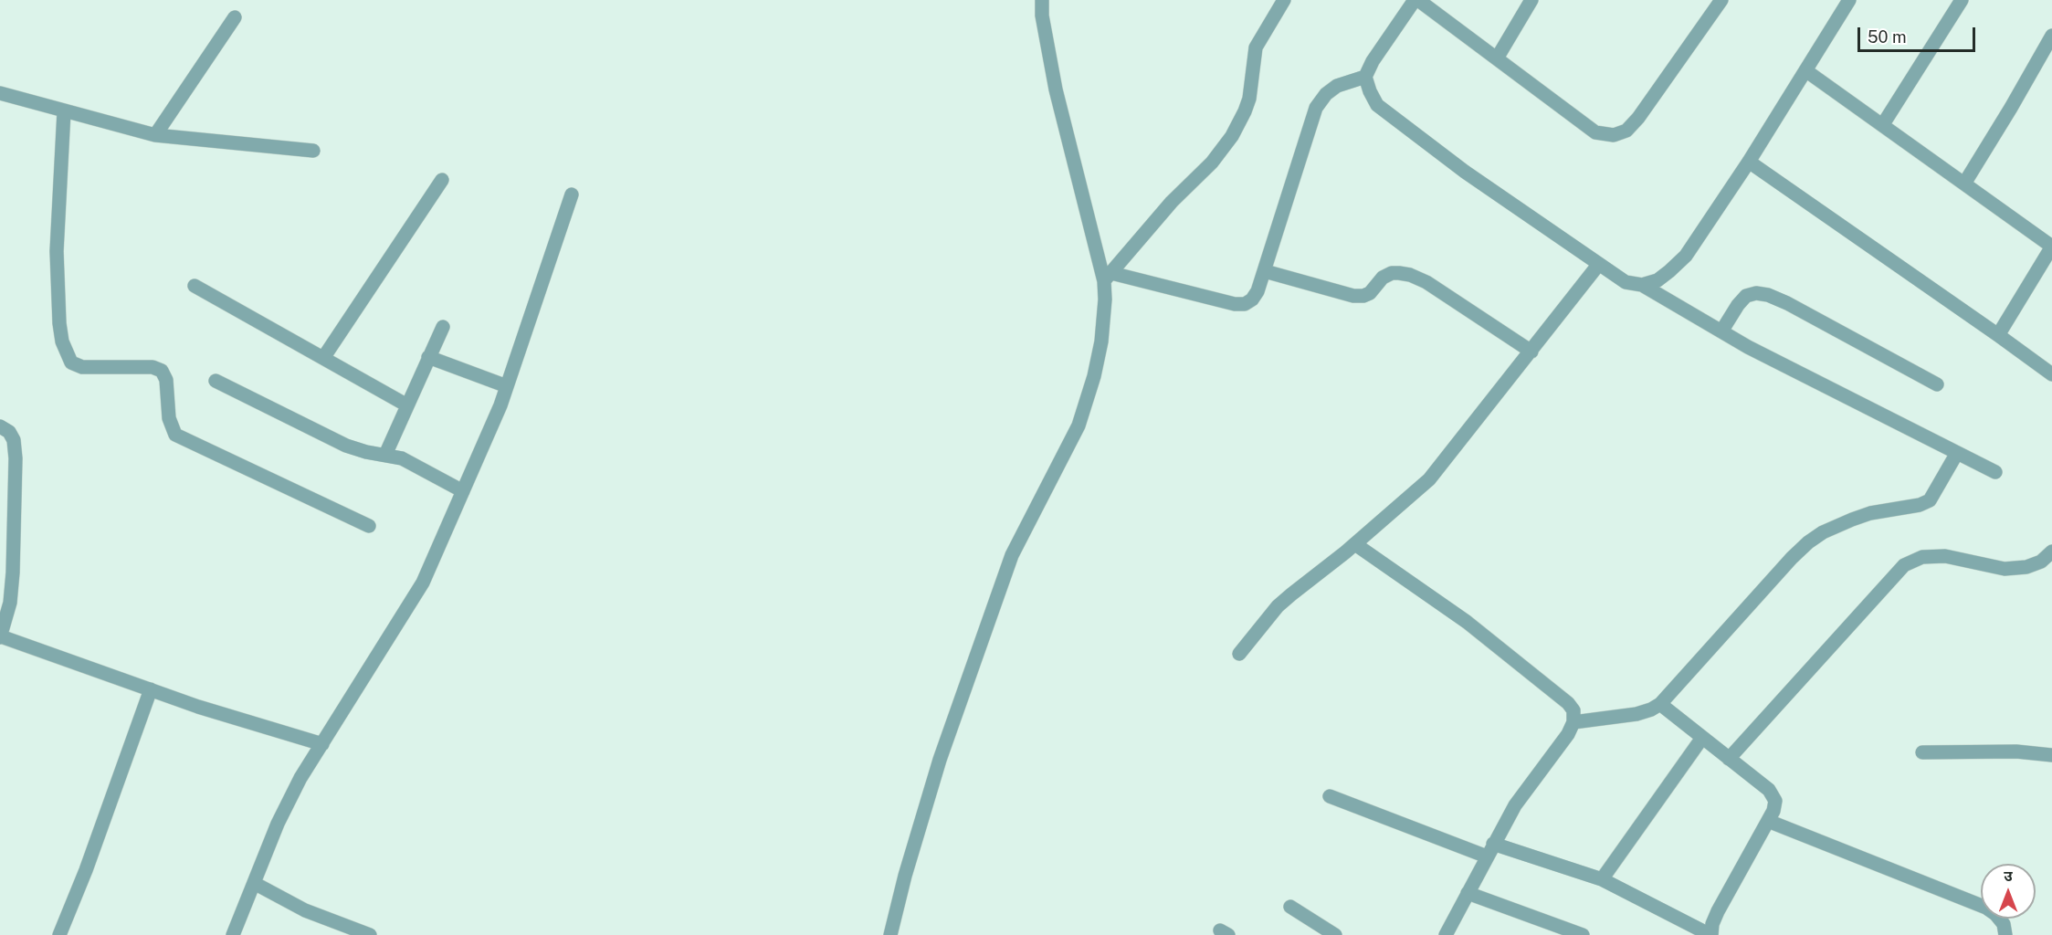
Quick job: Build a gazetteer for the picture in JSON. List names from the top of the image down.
{
  "scale_bar": "50 m",
  "north": "top"
}
